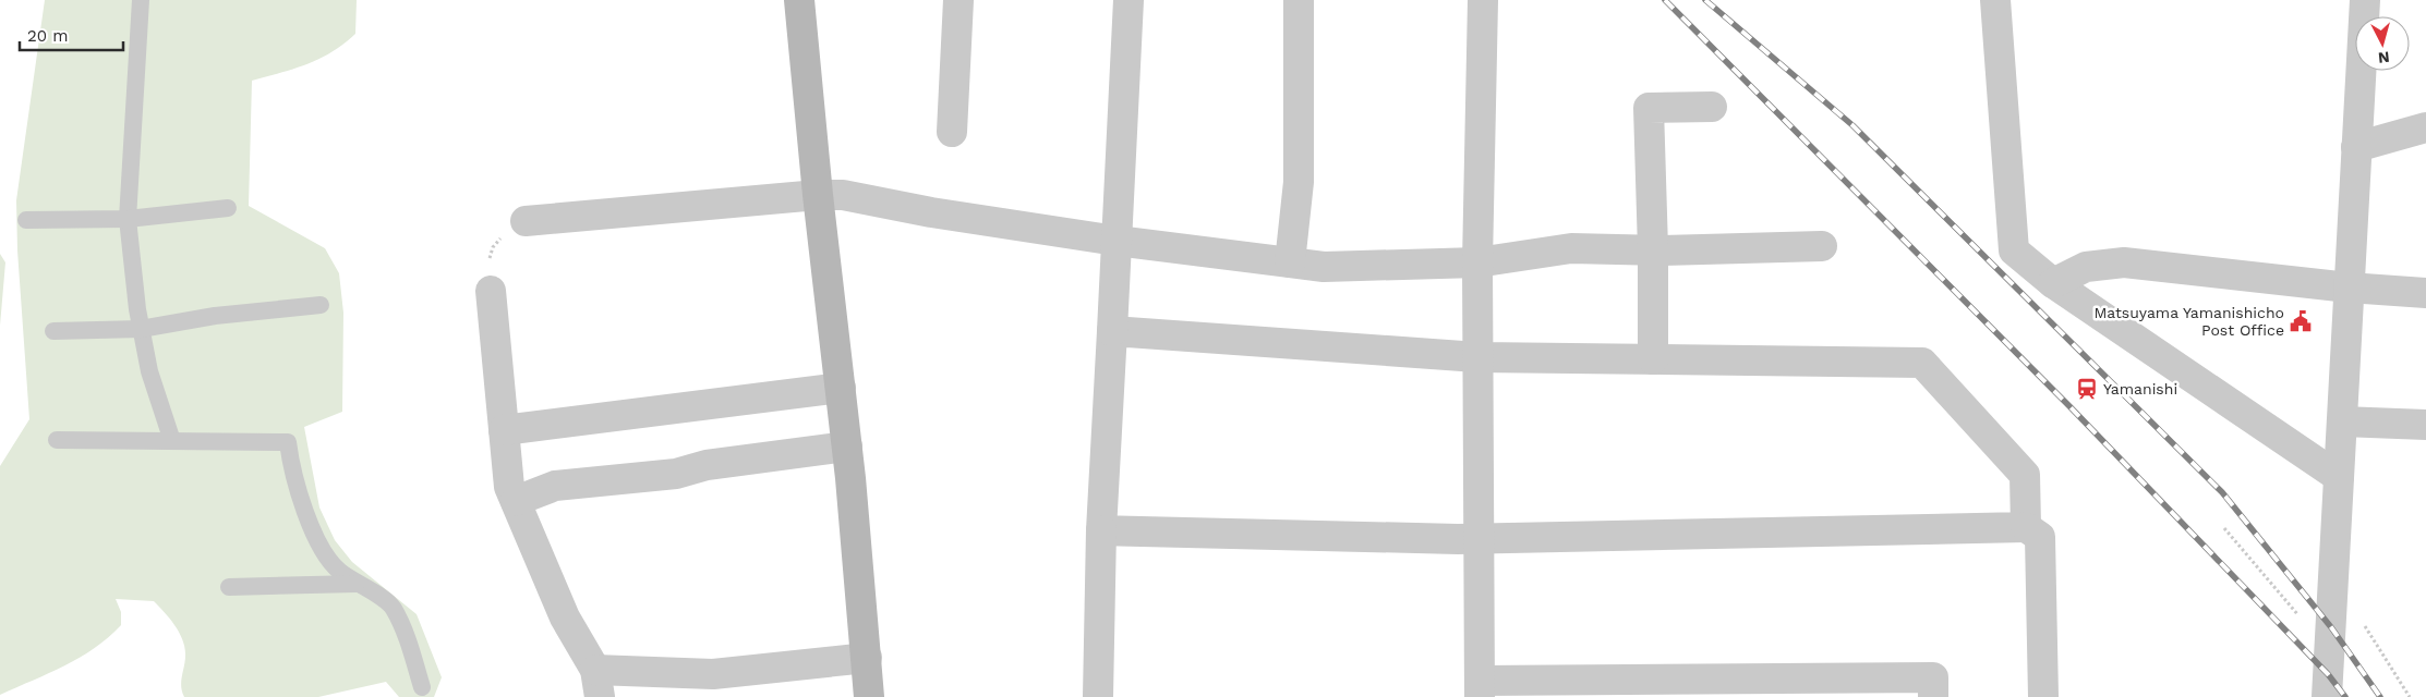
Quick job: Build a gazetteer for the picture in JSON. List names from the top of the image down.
{
  "places": {
    "public building": ["Matsuyama Yamanishicho Post Office"],
    "station": ["Yamanishi"]
  },
  "scale_bar": "20 m",
  "north": "bottom"
}
